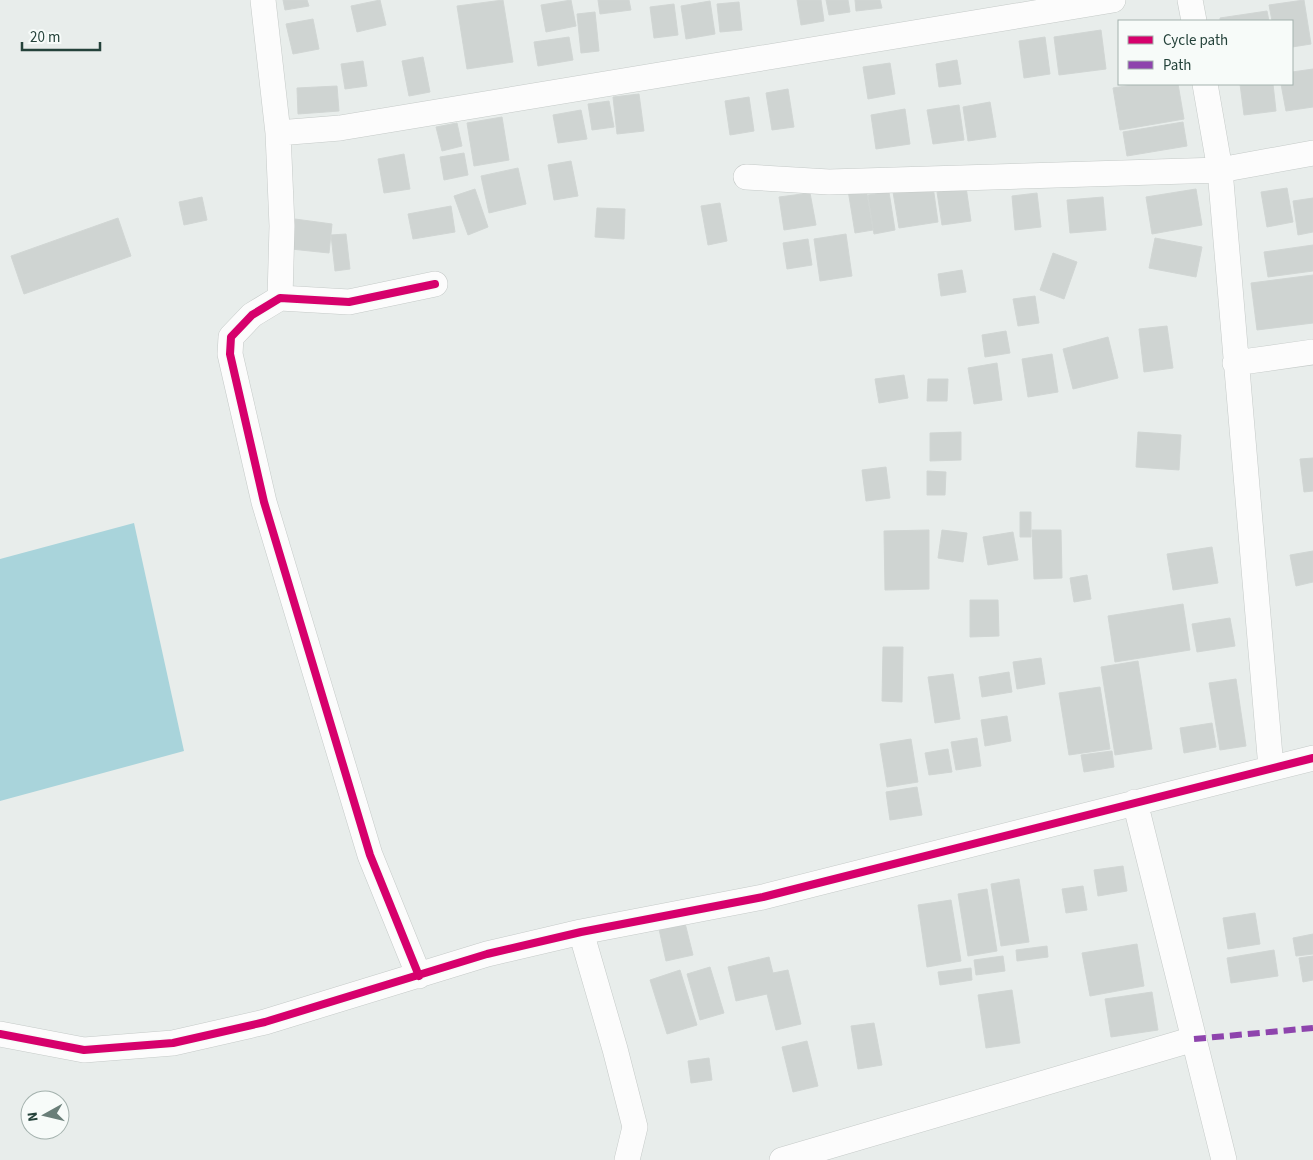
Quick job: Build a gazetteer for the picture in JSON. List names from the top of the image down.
{
  "legend": ["Cycle path", "Path"],
  "scale_bar": "20 m",
  "north": "left"
}
